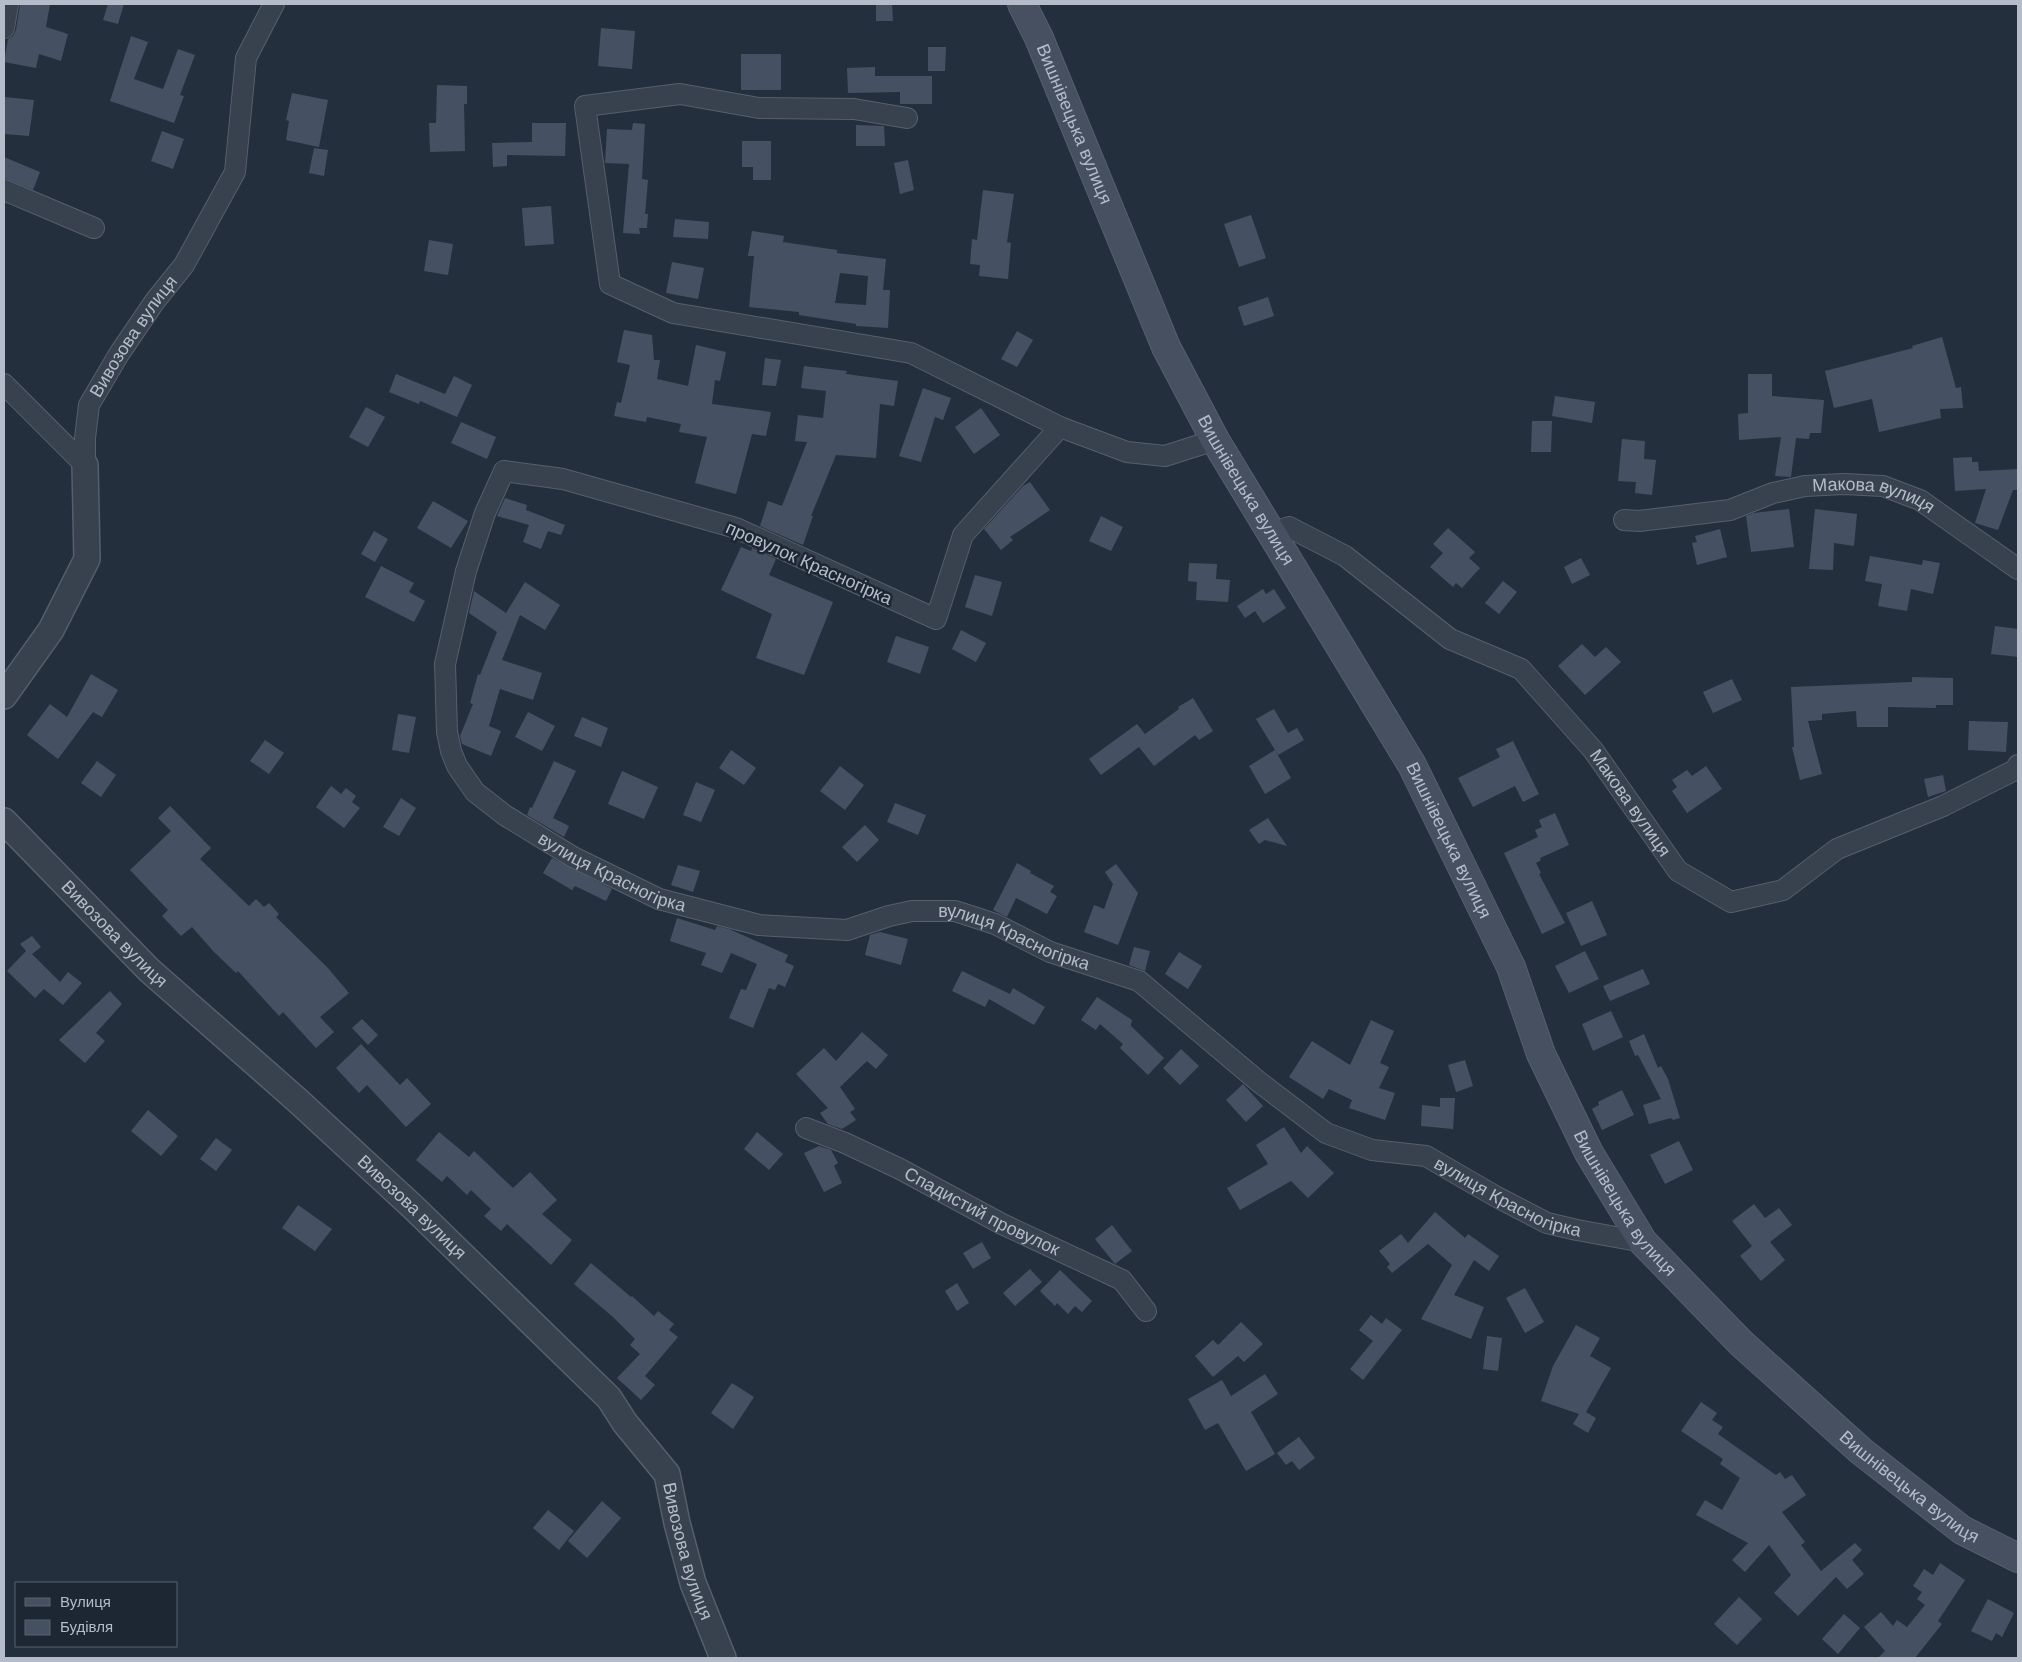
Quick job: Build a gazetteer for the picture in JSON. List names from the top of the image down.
{
  "streets": {
    "main road": ["Вишнівецька вулиця"],
    "street": [
      "Вивозова вулиця",
      "Макова вулиця",
      "провулок Красногірка",
      "вулиця Красногірка",
      "Спадистий провулок"
    ]
  },
  "crossings": [
    ["Вишнівецька вулиця", "Макова вулиця"],
    ["Вишнівецька вулиця", "вулиця Красногірка"],
    ["провулок Красногірка", "вулиця Красногірка"]
  ],
  "legend": ["Вулиця", "Будівля"]
}
